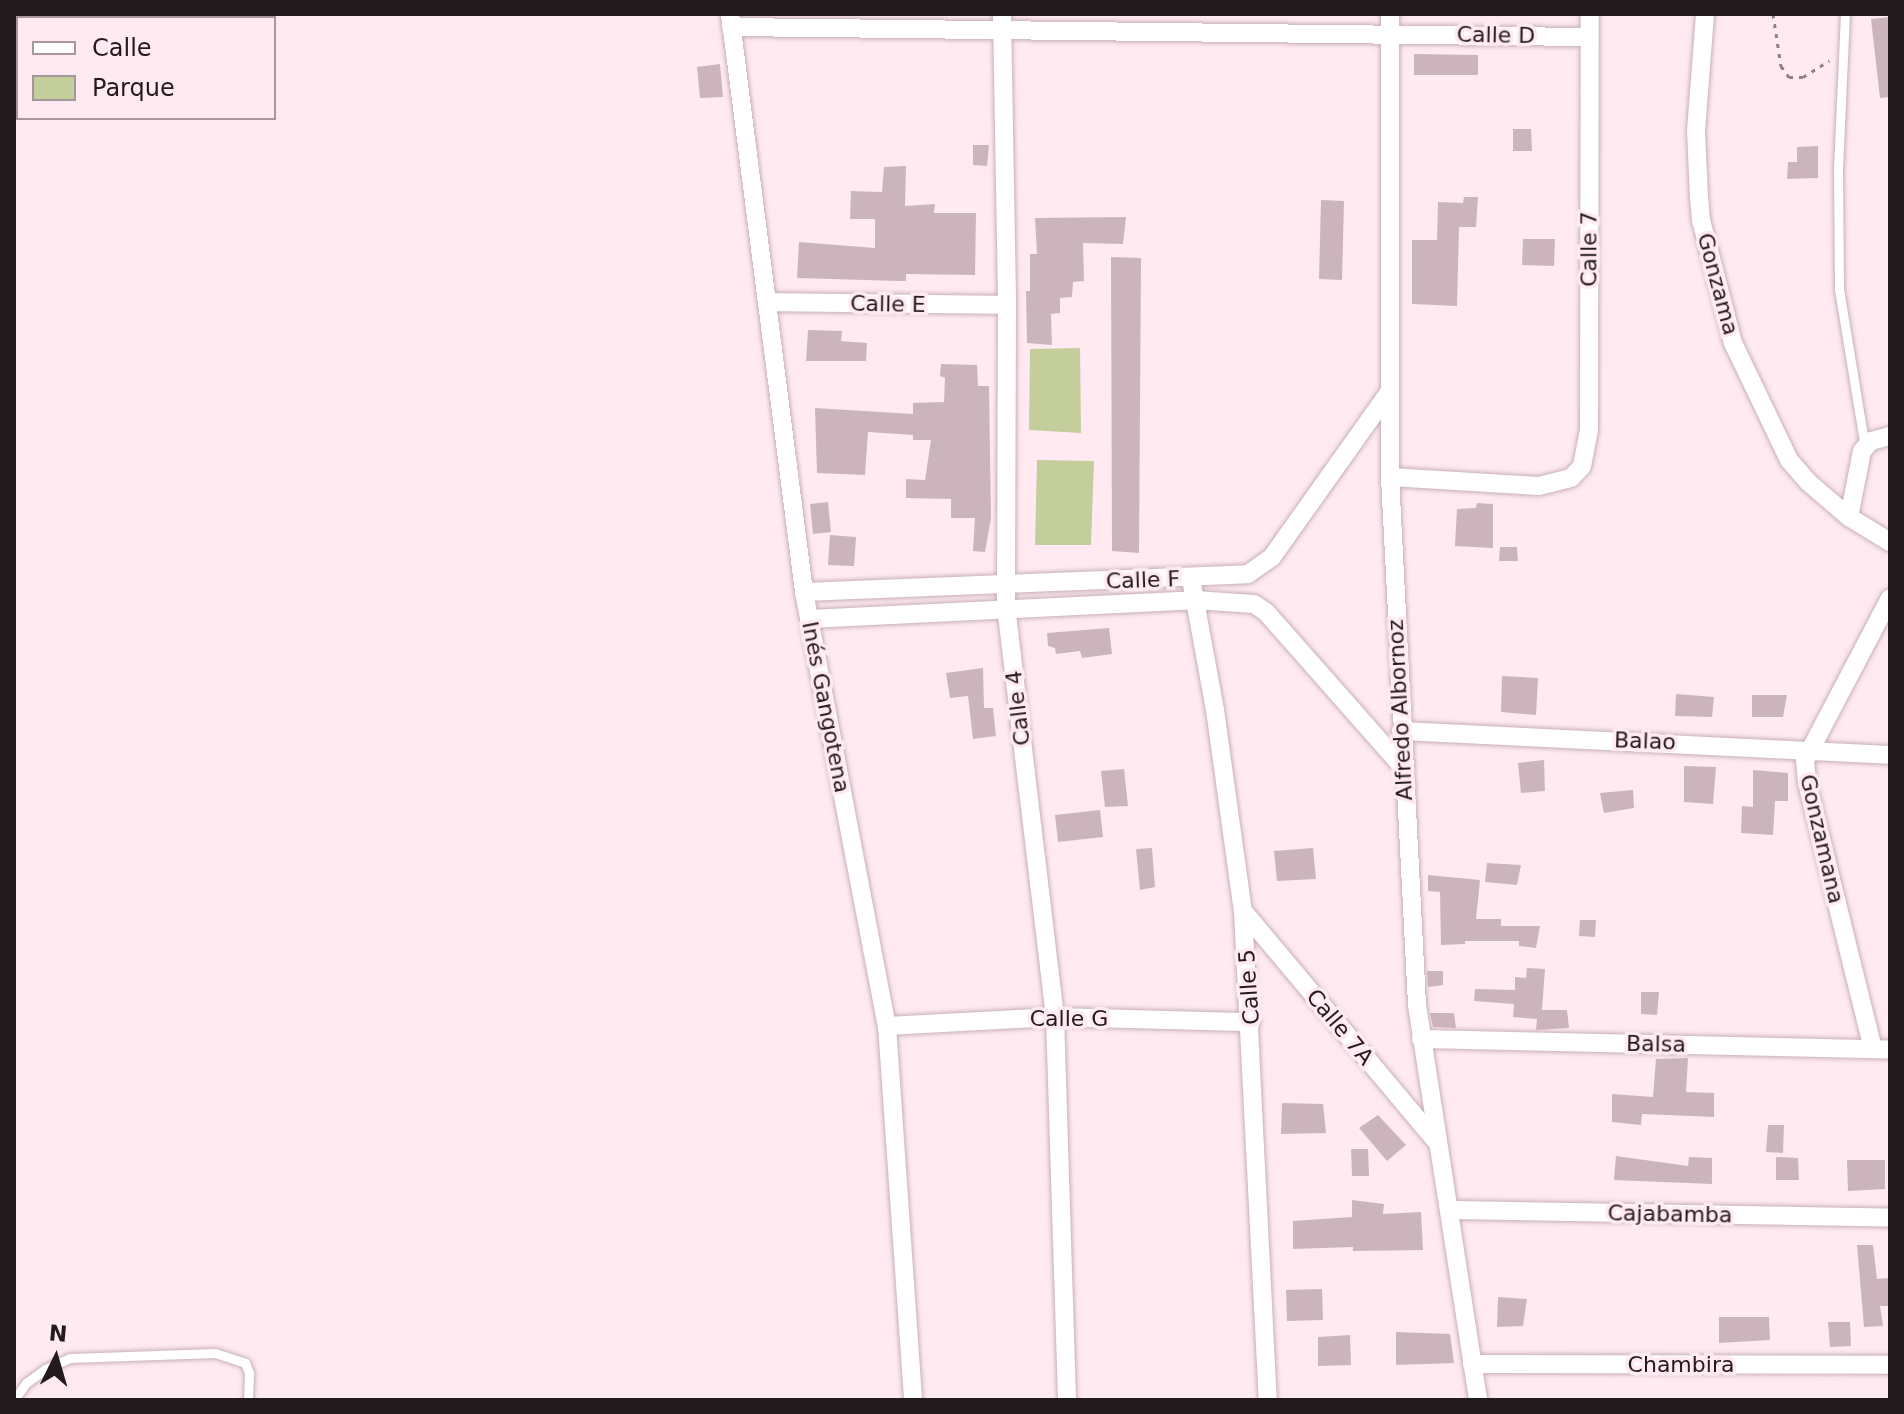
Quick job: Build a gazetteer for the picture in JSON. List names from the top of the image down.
{
  "streets": {
    "street": [
      "Calle D",
      "Calle 7",
      "Gonzama",
      "Calle E",
      "Calle F",
      "Inés Gangotena",
      "Calle 4",
      "Alfredo Albornoz",
      "Balao",
      "Gonzamana",
      "Calle 5",
      "Calle G",
      "Calle 7A",
      "Balsa",
      "Cajabamba",
      "Chambira"
    ]
  },
  "crossings": [
    ["Calle D", "Calle 7"],
    ["Calle D", "Inés Gangotena"],
    ["Calle D", "Calle 4"],
    ["Calle D", "Alfredo Albornoz"],
    ["Calle 7", "Alfredo Albornoz"],
    ["Calle E", "Inés Gangotena"],
    ["Calle E", "Calle 4"],
    ["Calle F", "Inés Gangotena"],
    ["Calle F", "Calle 4"],
    ["Calle F", "Alfredo Albornoz"],
    ["Calle F", "Calle 5"],
    ["Inés Gangotena", "Calle G"],
    ["Calle 4", "Calle G"],
    ["Alfredo Albornoz", "Balao"],
    ["Alfredo Albornoz", "Calle 7A"],
    ["Alfredo Albornoz", "Balsa"],
    ["Alfredo Albornoz", "Cajabamba"],
    ["Alfredo Albornoz", "Chambira"],
    ["Balao", "Gonzamana"],
    ["Gonzamana", "Balsa"],
    ["Calle 5", "Calle G"],
    ["Calle 5", "Calle 7A"]
  ],
  "legend": ["Calle", "Parque"],
  "north": "top"
}
